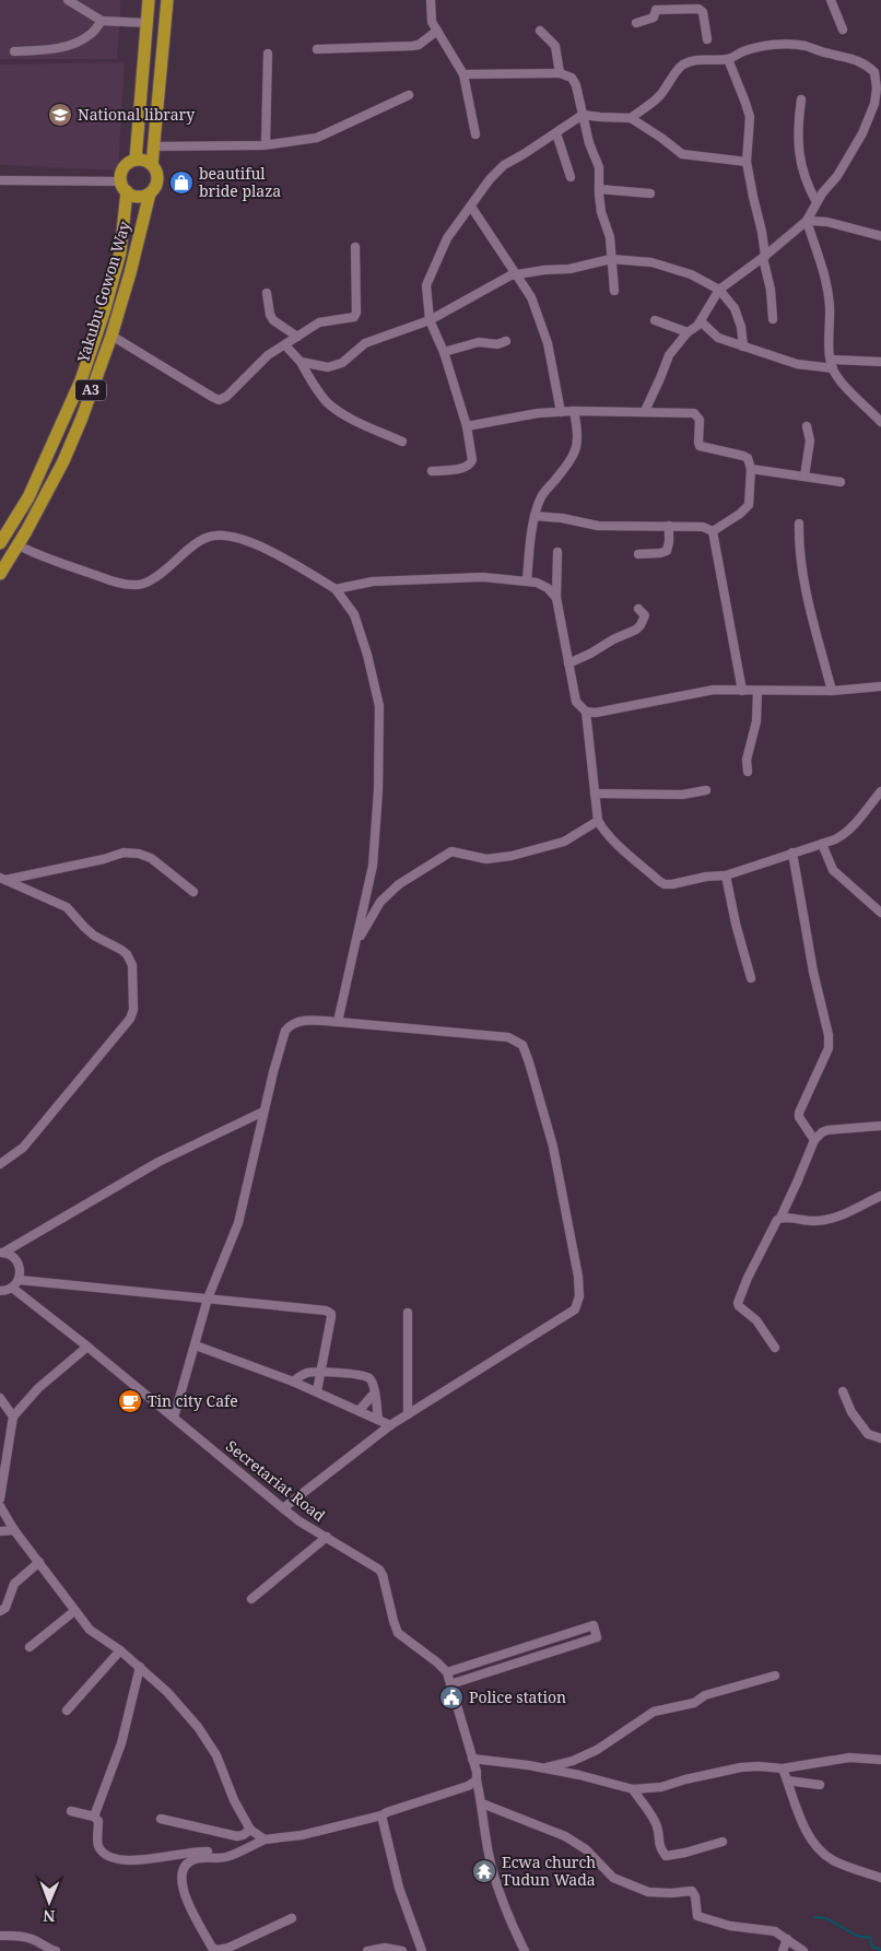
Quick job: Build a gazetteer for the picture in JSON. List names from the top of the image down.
{
  "streets": {
    "highway": ["Yakubu Gowon Way", "A3"],
    "street": ["Secretariat Road"]
  },
  "places": {
    "school or university": ["National library"],
    "shop": ["beautiful bride plaza"],
    "cafe": ["Tin city Cafe"],
    "public building": ["Police station"],
    "temple": ["Ecwa church Tudun Wada"]
  },
  "north": "bottom"
}
